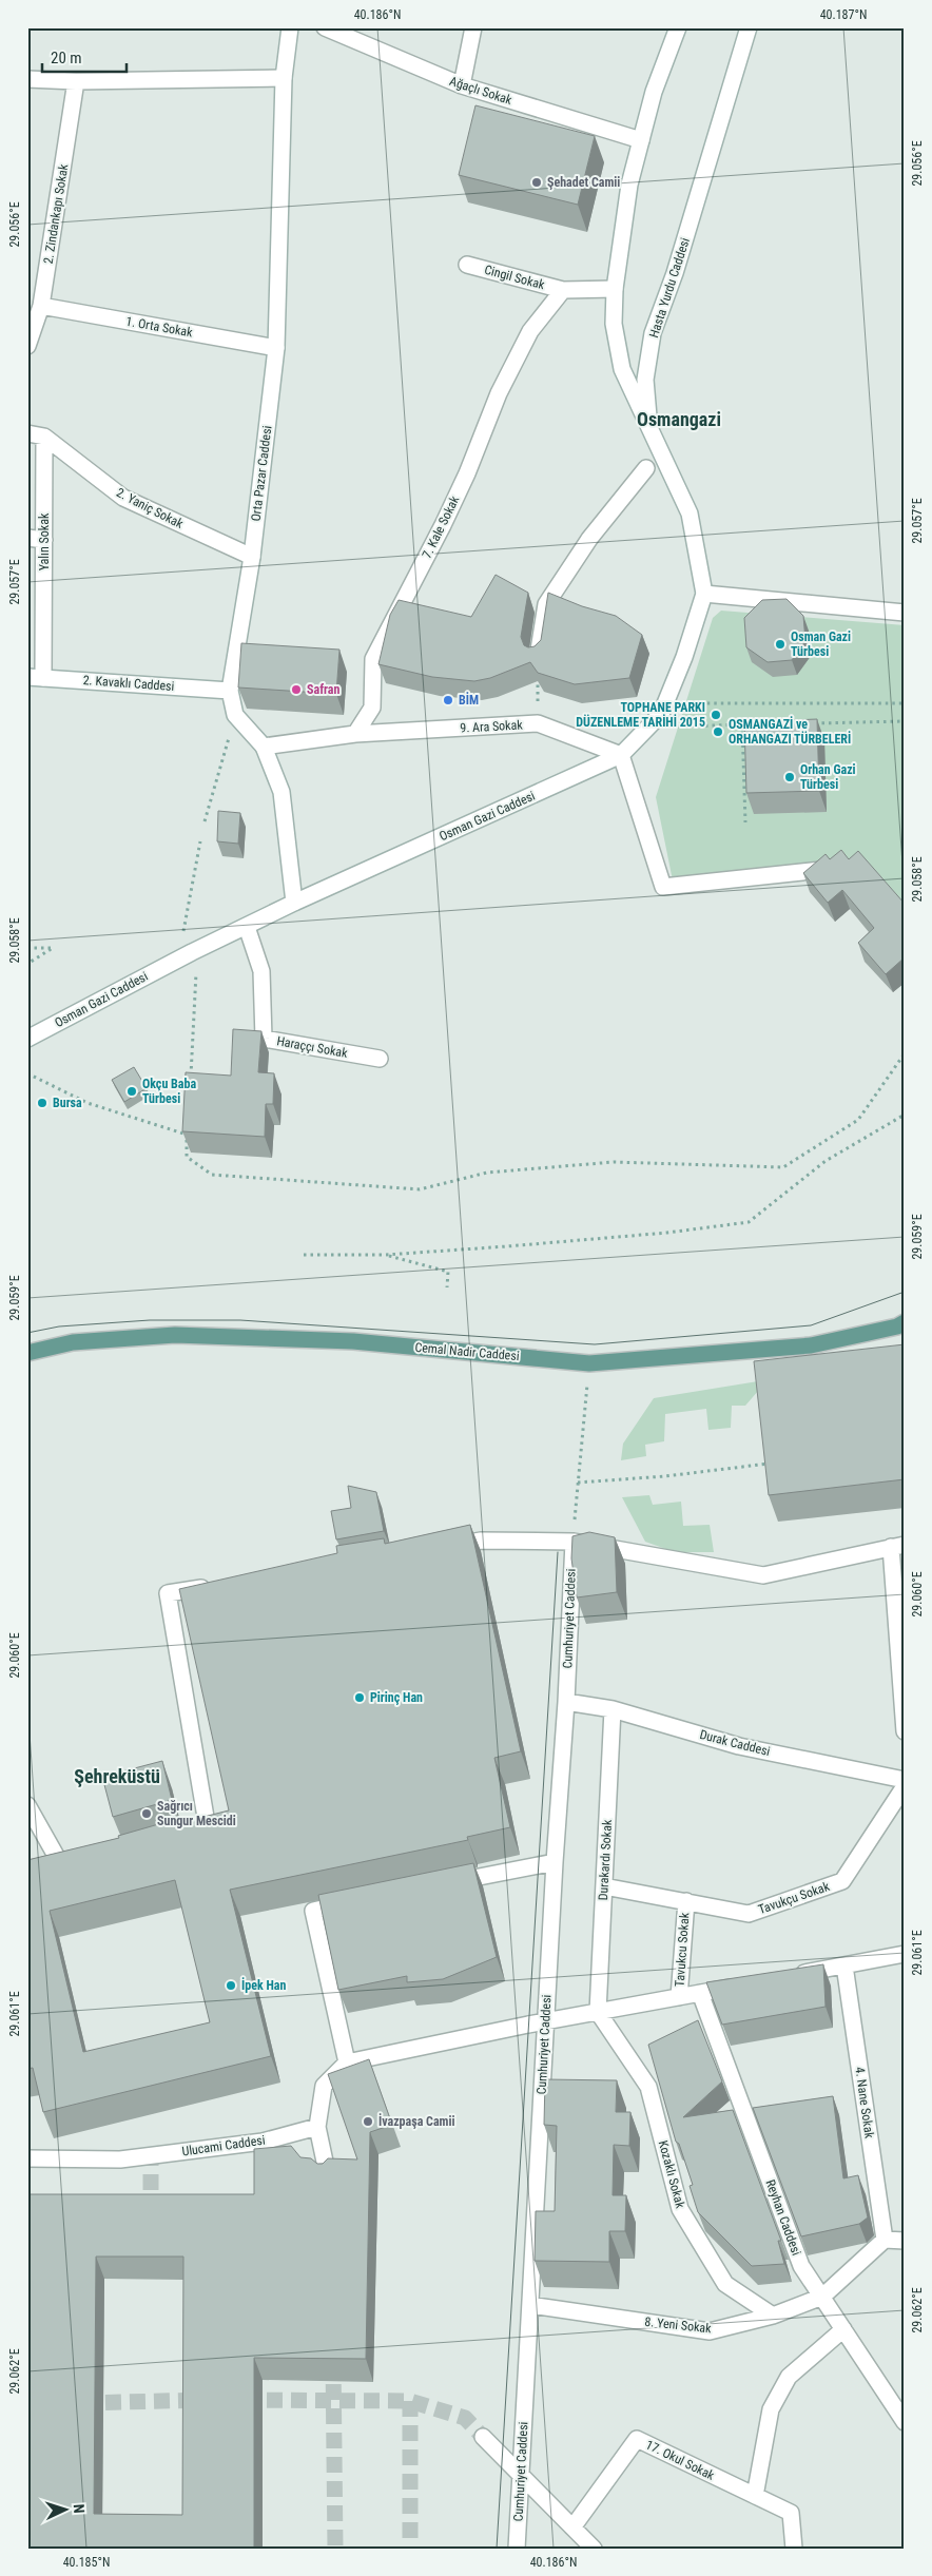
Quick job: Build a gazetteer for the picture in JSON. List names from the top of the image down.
{
  "streets": {
    "main road": ["Cemal Nadir Caddesi"],
    "street": [
      "Ağaçlı Sokak",
      "2. Zindankapı Sokak",
      "Cingil Sokak",
      "Hasta Yurdu Caddesi",
      "1. Orta Sokak",
      "Orta Pazar Caddesi",
      "2. Yaniç Sokak",
      "7. Kale Sokak",
      "Yalın Sokak",
      "2. Kavaklı Caddesi",
      "9. Ara Sokak",
      "Osman Gazi Caddesi",
      "Haraççı Sokak",
      "Cumhuriyet Caddesi",
      "Durak Caddesi",
      "Durakardı Sokak",
      "Tavukçu Sokak",
      "Tavukcu Sokak",
      "4. Nane Sokak",
      "Ulucami Caddesi",
      "Kozaklı Sokak",
      "Reyhan Caddesi",
      "8. Yeni Sokak",
      "17. Okul Sokak"
    ]
  },
  "crossings": [
    ["2. Zindankapı Sokak", "1. Orta Sokak"],
    ["Cingil Sokak", "7. Kale Sokak"],
    ["Hasta Yurdu Caddesi", "Osman Gazi Caddesi"],
    ["1. Orta Sokak", "Orta Pazar Caddesi"],
    ["Orta Pazar Caddesi", "2. Yaniç Sokak"],
    ["Orta Pazar Caddesi", "2. Kavaklı Caddesi"],
    ["2. Yaniç Sokak", "Yalın Sokak"],
    ["7. Kale Sokak", "9. Ara Sokak"],
    ["Yalın Sokak", "2. Kavaklı Caddesi"],
    ["9. Ara Sokak", "Osman Gazi Caddesi"],
    ["Osman Gazi Caddesi", "Haraççı Sokak"],
    ["Cumhuriyet Caddesi", "Durak Caddesi"],
    ["Cumhuriyet Caddesi", "8. Yeni Sokak"],
    ["Durak Caddesi", "Durakardı Sokak"],
    ["Durakardı Sokak", "Tavukçu Sokak"],
    ["Durakardı Sokak", "Kozaklı Sokak"],
    ["Tavukçu Sokak", "Tavukcu Sokak"],
    ["Kozaklı Sokak", "8. Yeni Sokak"],
    ["Reyhan Caddesi", "8. Yeni Sokak"]
  ],
  "districts": ["Osmangazi", "Şehreküstü"],
  "places": [
    "Şehadet Camii",
    "Osman Gazi Türbesi",
    "Safran",
    "BİM",
    "TOPHANE PARKI DÜZENLEME TARİHİ 2015",
    "OSMANGAZİ ve ORHANGAZI TÜRBELERİ",
    "Orhan Gazi Türbesi",
    "Okçu Baba Türbesi",
    "Bursa",
    "Pirinç Han",
    "Sağrıcı Sungur Mescidi",
    "İpek Han",
    "İvazpaşa Camii"
  ],
  "scale_bar": "20 m",
  "north": "right",
  "coordinates": [
    "40.186°N",
    "40.187°N",
    "29.056°E",
    "29.057°E",
    "29.058°E",
    "29.059°E",
    "29.060°E",
    "29.061°E",
    "29.062°E",
    "40.185°N"
  ]
}
